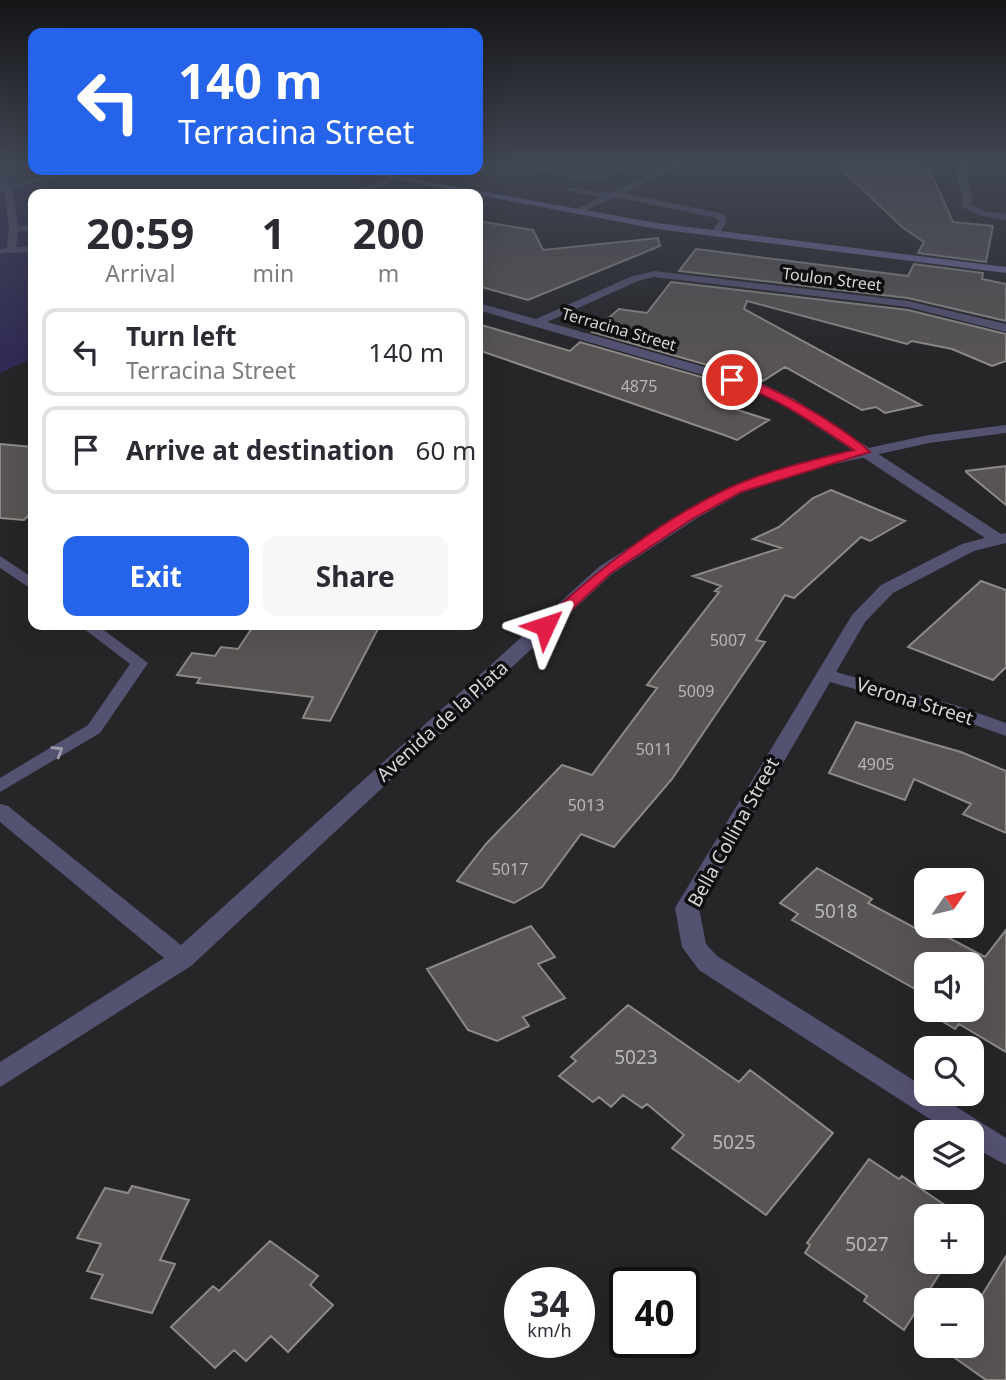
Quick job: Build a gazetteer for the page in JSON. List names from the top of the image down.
{
  "streets": {
    "street": [
      "Toulon Street",
      "Terracina Street",
      "Verona Street",
      "Avenida de la Plata",
      "Bella Collina Street"
    ]
  },
  "crossings": [
    ["Toulon Street", "Terracina Street"],
    ["Terracina Street", "Avenida de la Plata"],
    ["Terracina Street", "Bella Collina Street"],
    ["Verona Street", "Bella Collina Street"]
  ],
  "house_numbers": [
    "4875",
    "5007",
    "5009",
    "5011",
    "4905",
    "5013",
    "5017",
    "5018",
    "5023",
    "5025",
    "5027"
  ],
  "north": "top right",
  "page": {
    "turn": ["140 m", "Terracina Street"],
    "eta": [
      "20:59",
      "Arrival",
      "1",
      "min",
      "200",
      "m"
    ],
    "list": [
      {
        "name": "Turn left",
        "note": "Terracina Street",
        "value": "140 m"
      },
      {
        "name": "Arrive at destination",
        "value": "60 m"
      }
    ],
    "buttons": ["Exit", "Share"],
    "map_buttons": ["+", "−"],
    "speed": "34 km/h",
    "limit": "40"
  }
}
